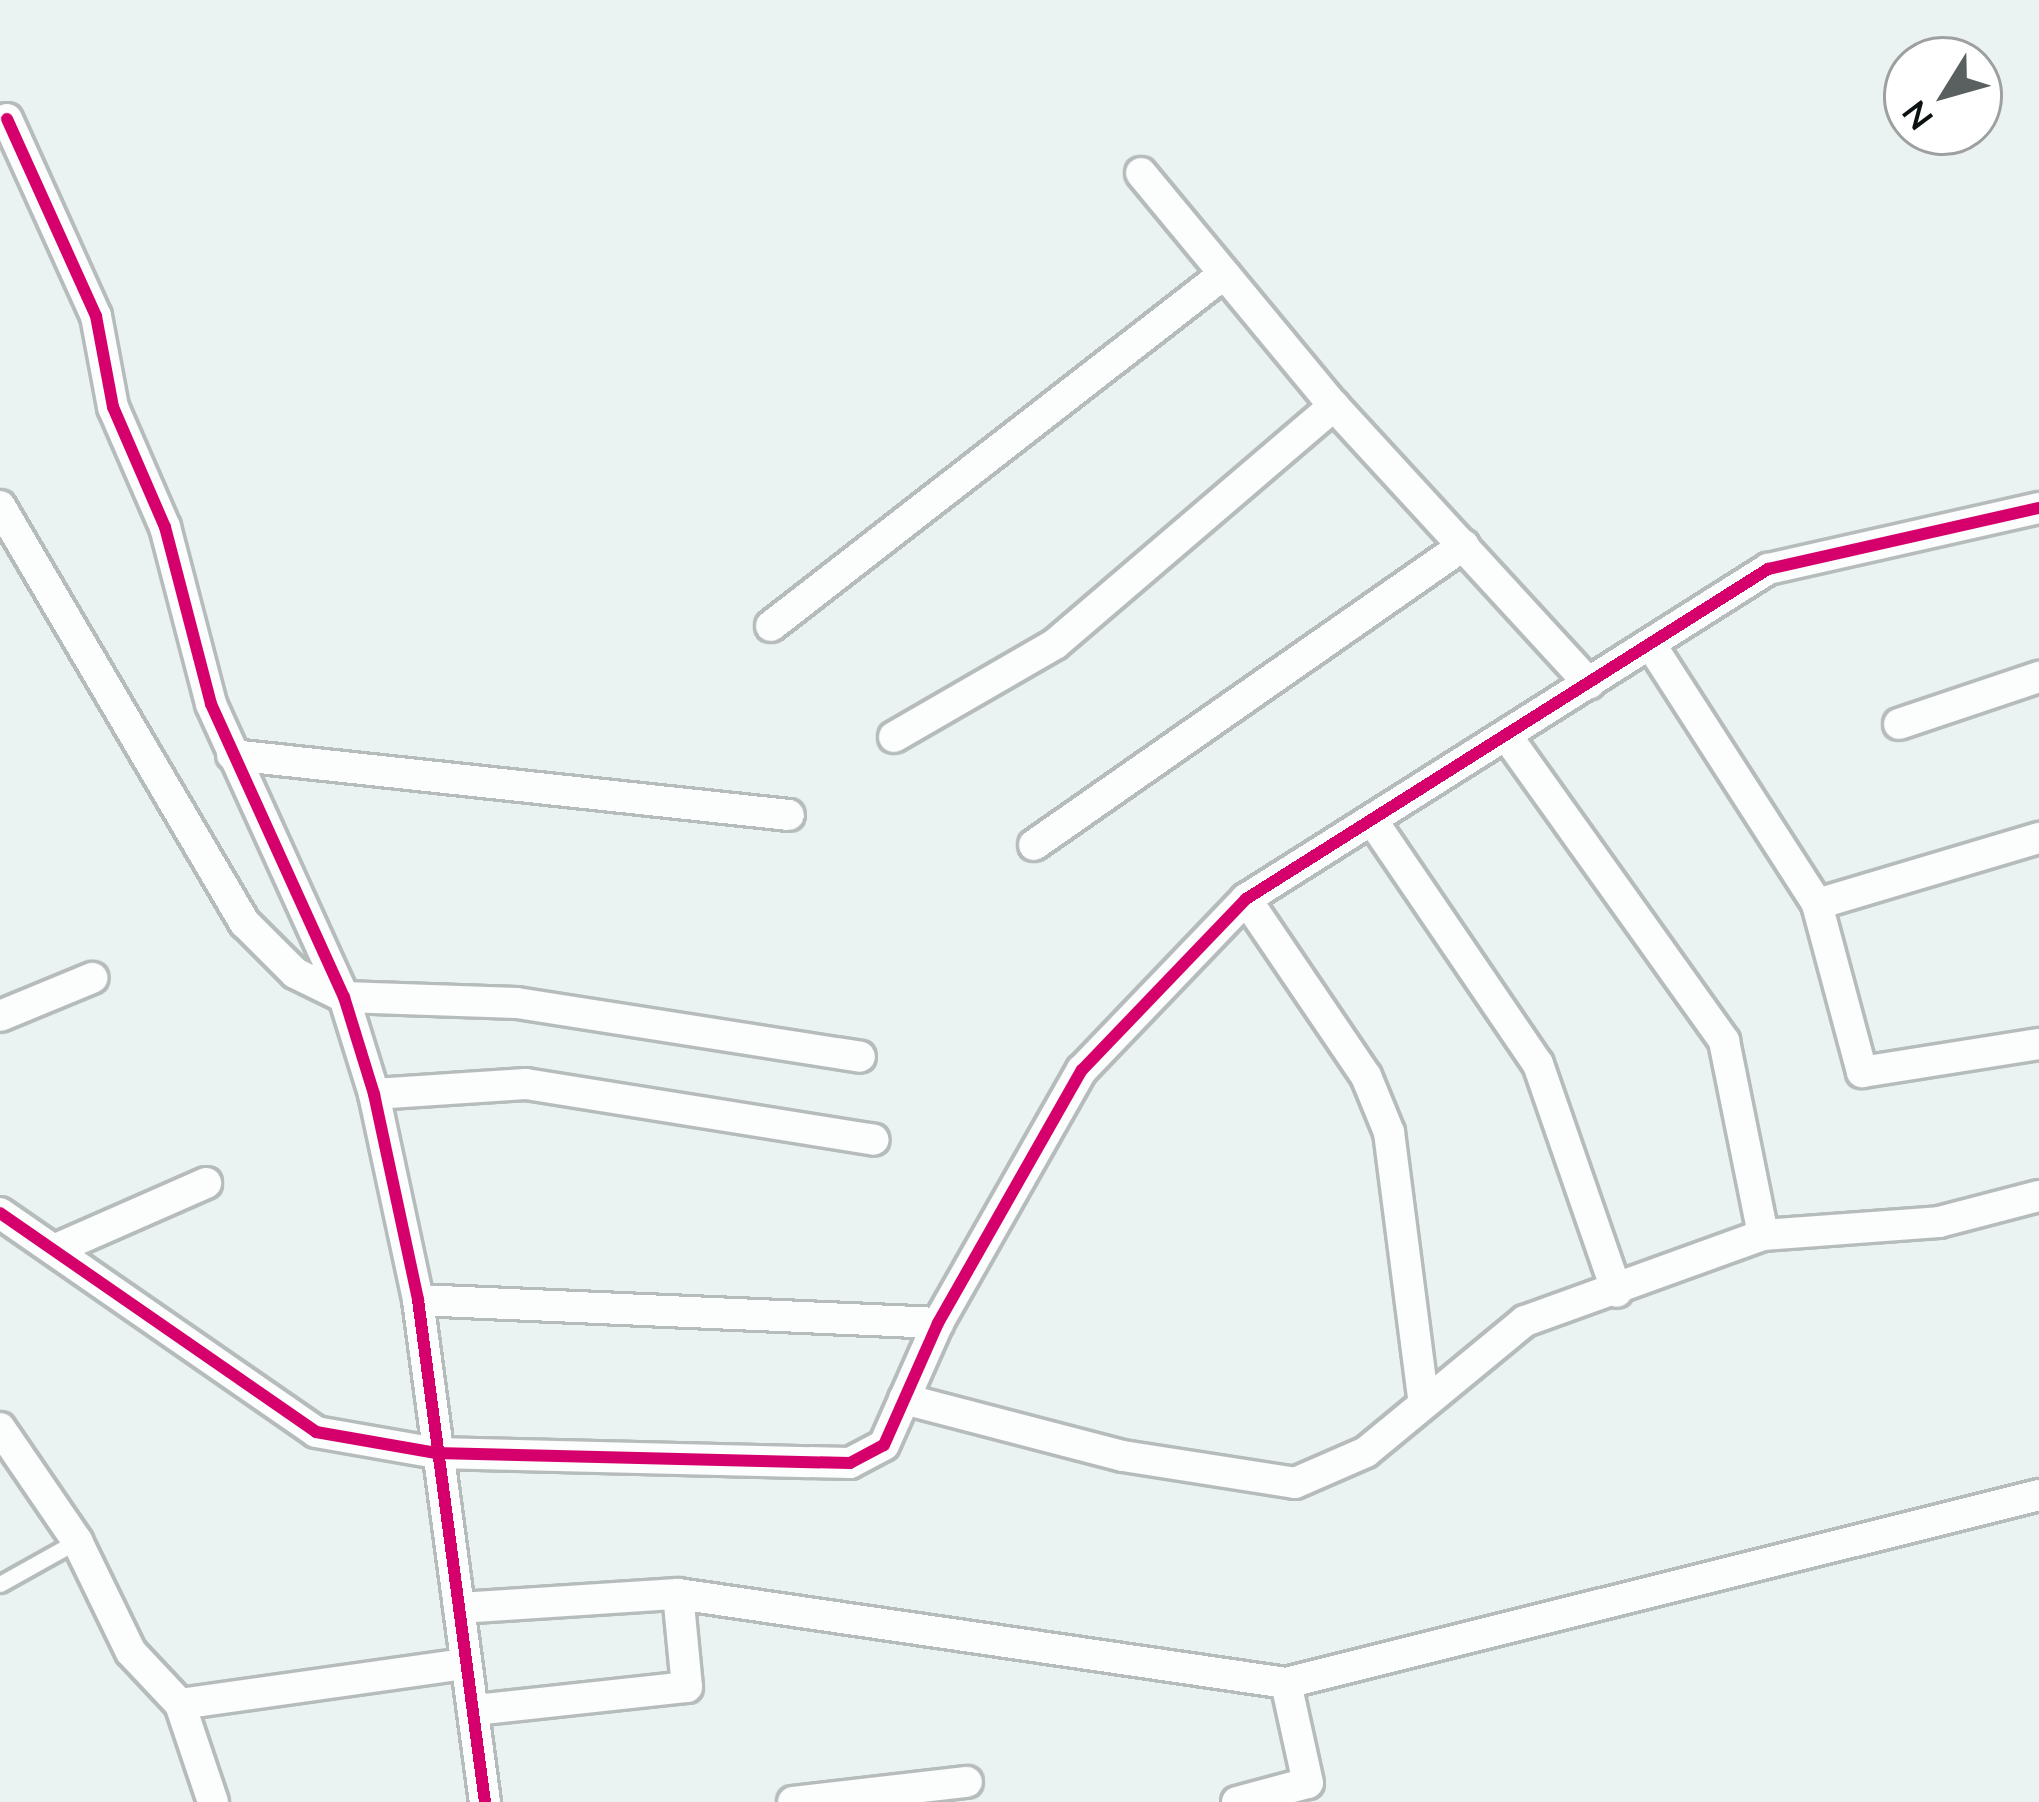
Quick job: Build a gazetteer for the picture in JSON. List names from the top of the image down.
{
  "north": "bottom left"
}
